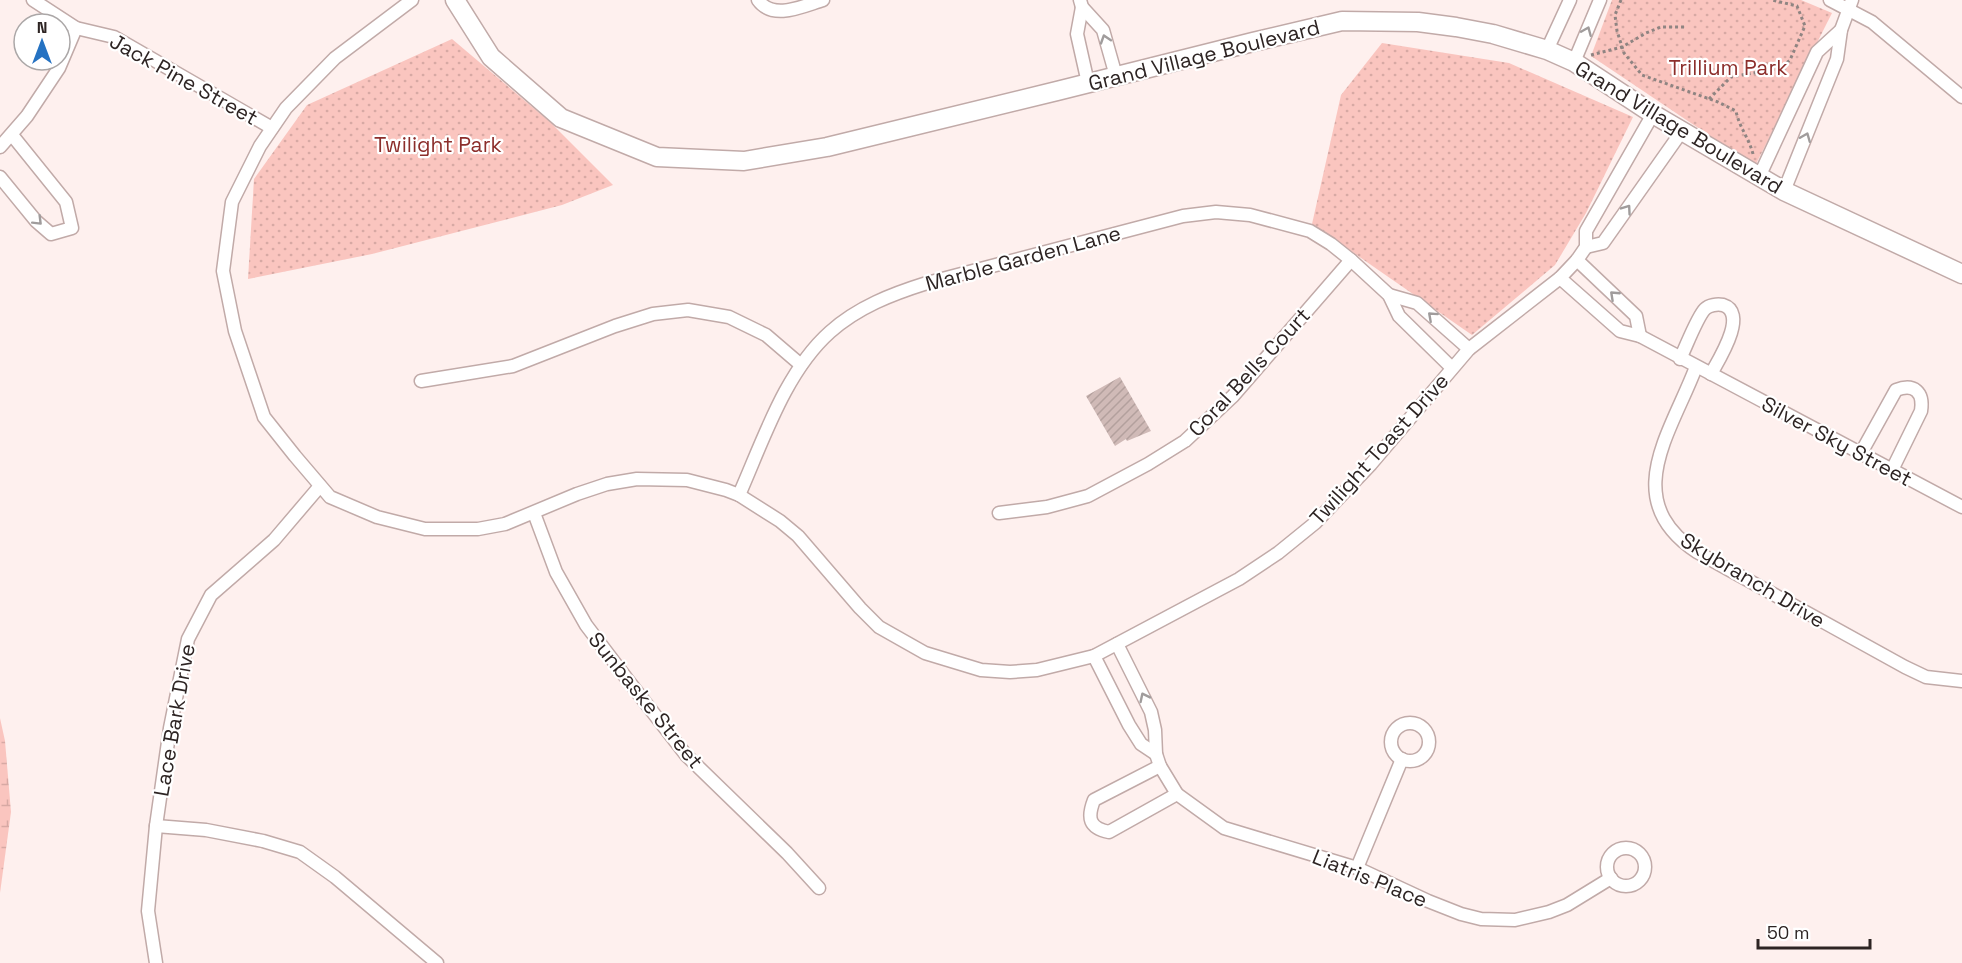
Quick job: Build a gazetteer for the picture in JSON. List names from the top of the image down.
{
  "streets": {
    "street": [
      "Grand Village Boulevard",
      "Jack Pine Street",
      "Marble Garden Lane",
      "Coral Bells Court",
      "Silver Sky Street",
      "Twilight Toast Drive",
      "Skybranch Drive",
      "Sunbaske Street",
      "Lace Bark Drive",
      "Liatris Place"
    ]
  },
  "crossings": [
    ["Grand Village Boulevard", "Twilight Toast Drive"],
    ["Jack Pine Street", "Twilight Toast Drive"],
    ["Marble Garden Lane", "Coral Bells Court"],
    ["Marble Garden Lane", "Twilight Toast Drive"],
    ["Silver Sky Street", "Twilight Toast Drive"],
    ["Silver Sky Street", "Skybranch Drive"],
    ["Twilight Toast Drive", "Sunbaske Street"],
    ["Twilight Toast Drive", "Lace Bark Drive"],
    ["Twilight Toast Drive", "Liatris Place"]
  ],
  "parks": ["Trillium Park", "Twilight Park"],
  "scale_bar": "50 m",
  "north": "top"
}
